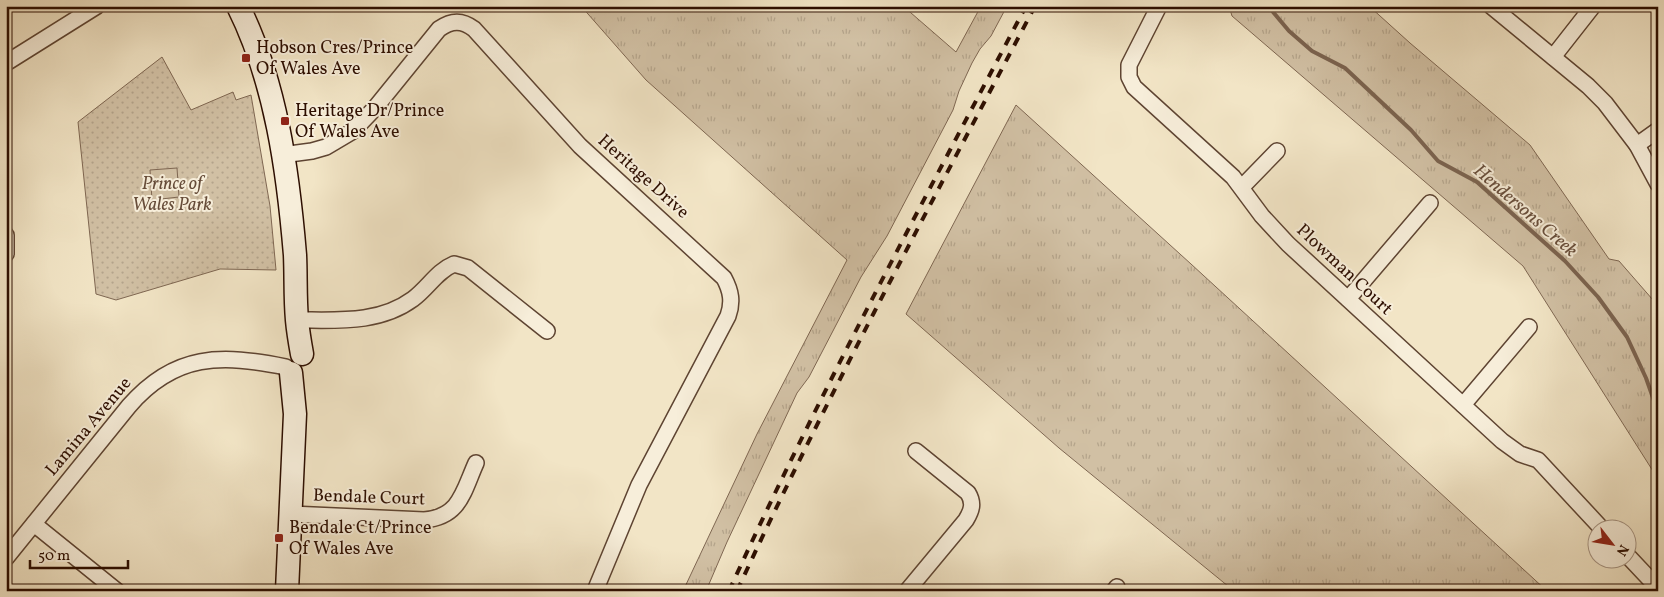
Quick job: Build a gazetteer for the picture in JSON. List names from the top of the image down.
{
  "streets": {
    "street": [
      "Heritage Drive",
      "Plowman Court",
      "Lamina Avenue",
      "Bendale Court"
    ]
  },
  "water": ["Hendersons Creek"],
  "parks": ["Prince of Wales Park"],
  "places": {
    "transit": ["Hobson Cres/Prince Of Wales Ave", "Heritage Dr/Prince Of Wales Ave", "Bendale Ct/Prince Of Wales Ave"]
  },
  "scale_bar": "50 m",
  "north": "bottom right"
}
